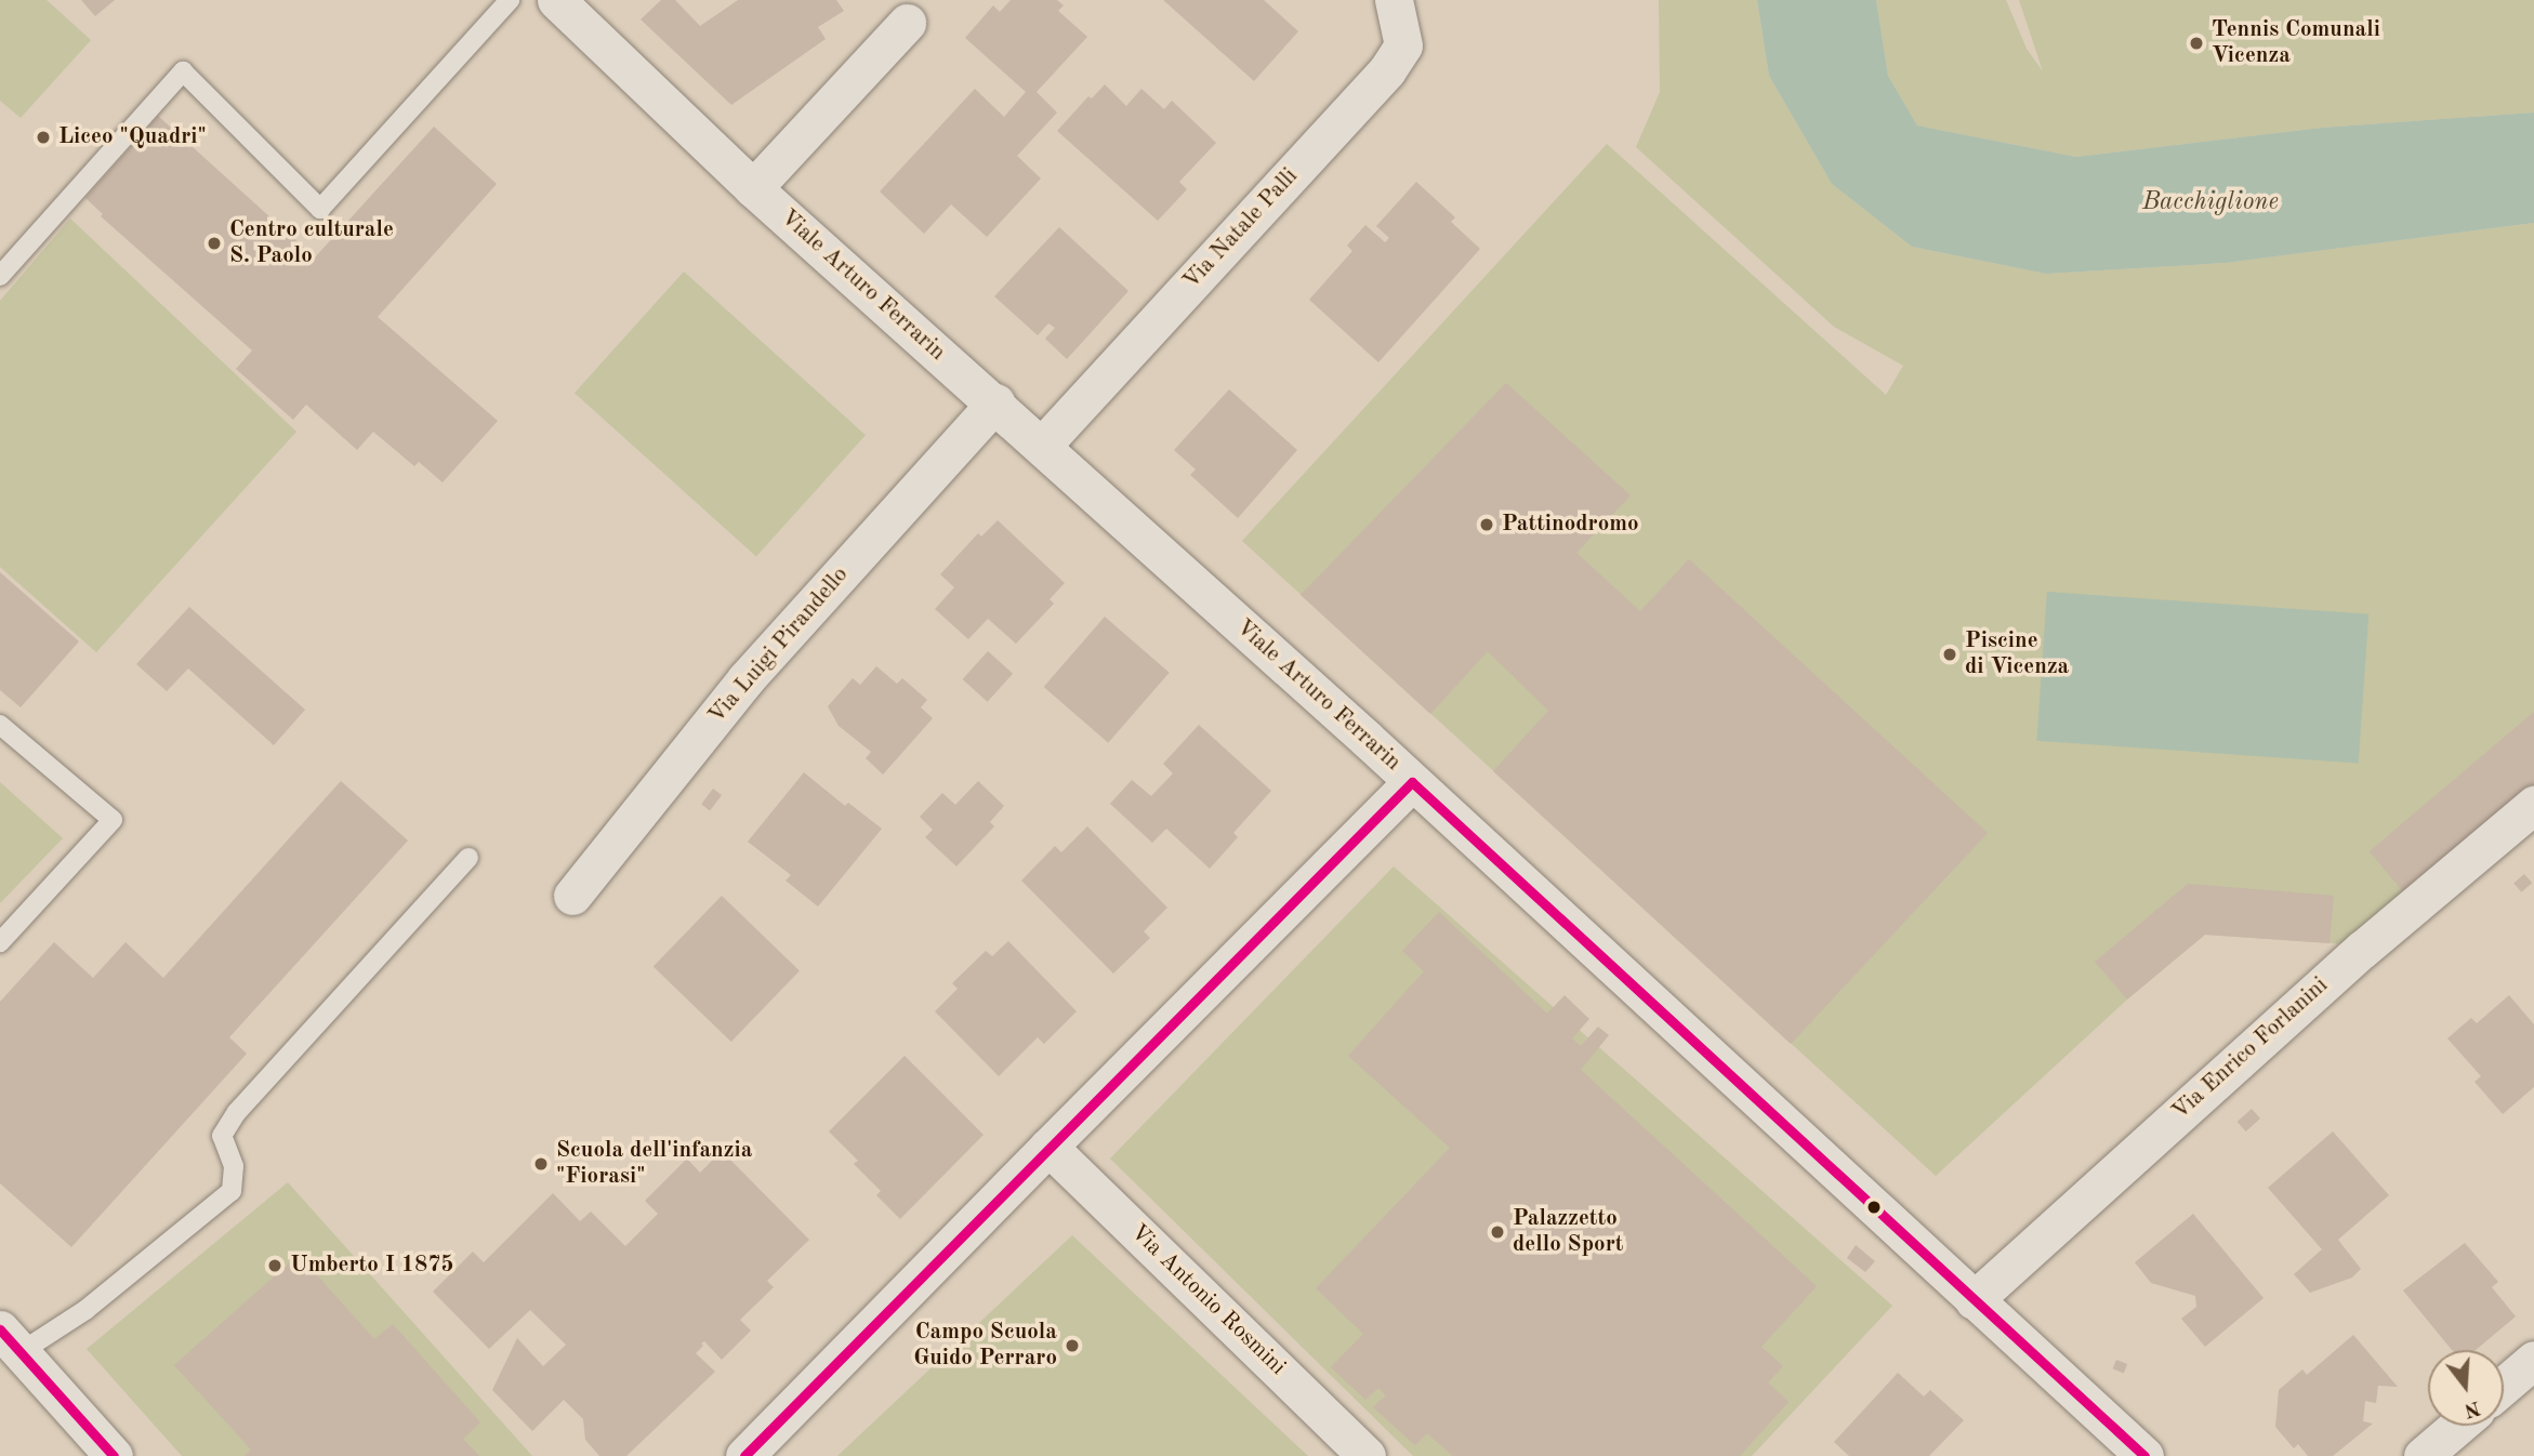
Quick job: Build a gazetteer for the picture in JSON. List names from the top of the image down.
{
  "streets": {
    "street": [
      "Via Natale Palli",
      "Viale Arturo Ferrarin",
      "Via Luigi Pirandello",
      "Via Enrico Forlanini",
      "Via Antonio Rosmini"
    ]
  },
  "crossings": [
    ["Via Natale Palli", "Viale Arturo Ferrarin"],
    ["Viale Arturo Ferrarin", "Via Luigi Pirandello"],
    ["Viale Arturo Ferrarin", "Via Enrico Forlanini"]
  ],
  "water": ["Bacchiglione"],
  "places": [
    "Tennis Comunali Vicenza",
    "Liceo \"Quadri\"",
    "Centro culturale S. Paolo",
    "Pattinodromo",
    "Piscine di Vicenza",
    "Scuola dell'infanzia \"Fiorasi\"",
    "Palazzetto dello Sport",
    "Umberto I 1875",
    "Campo Scuola Guido Perraro"
  ],
  "north": "bottom"
}
